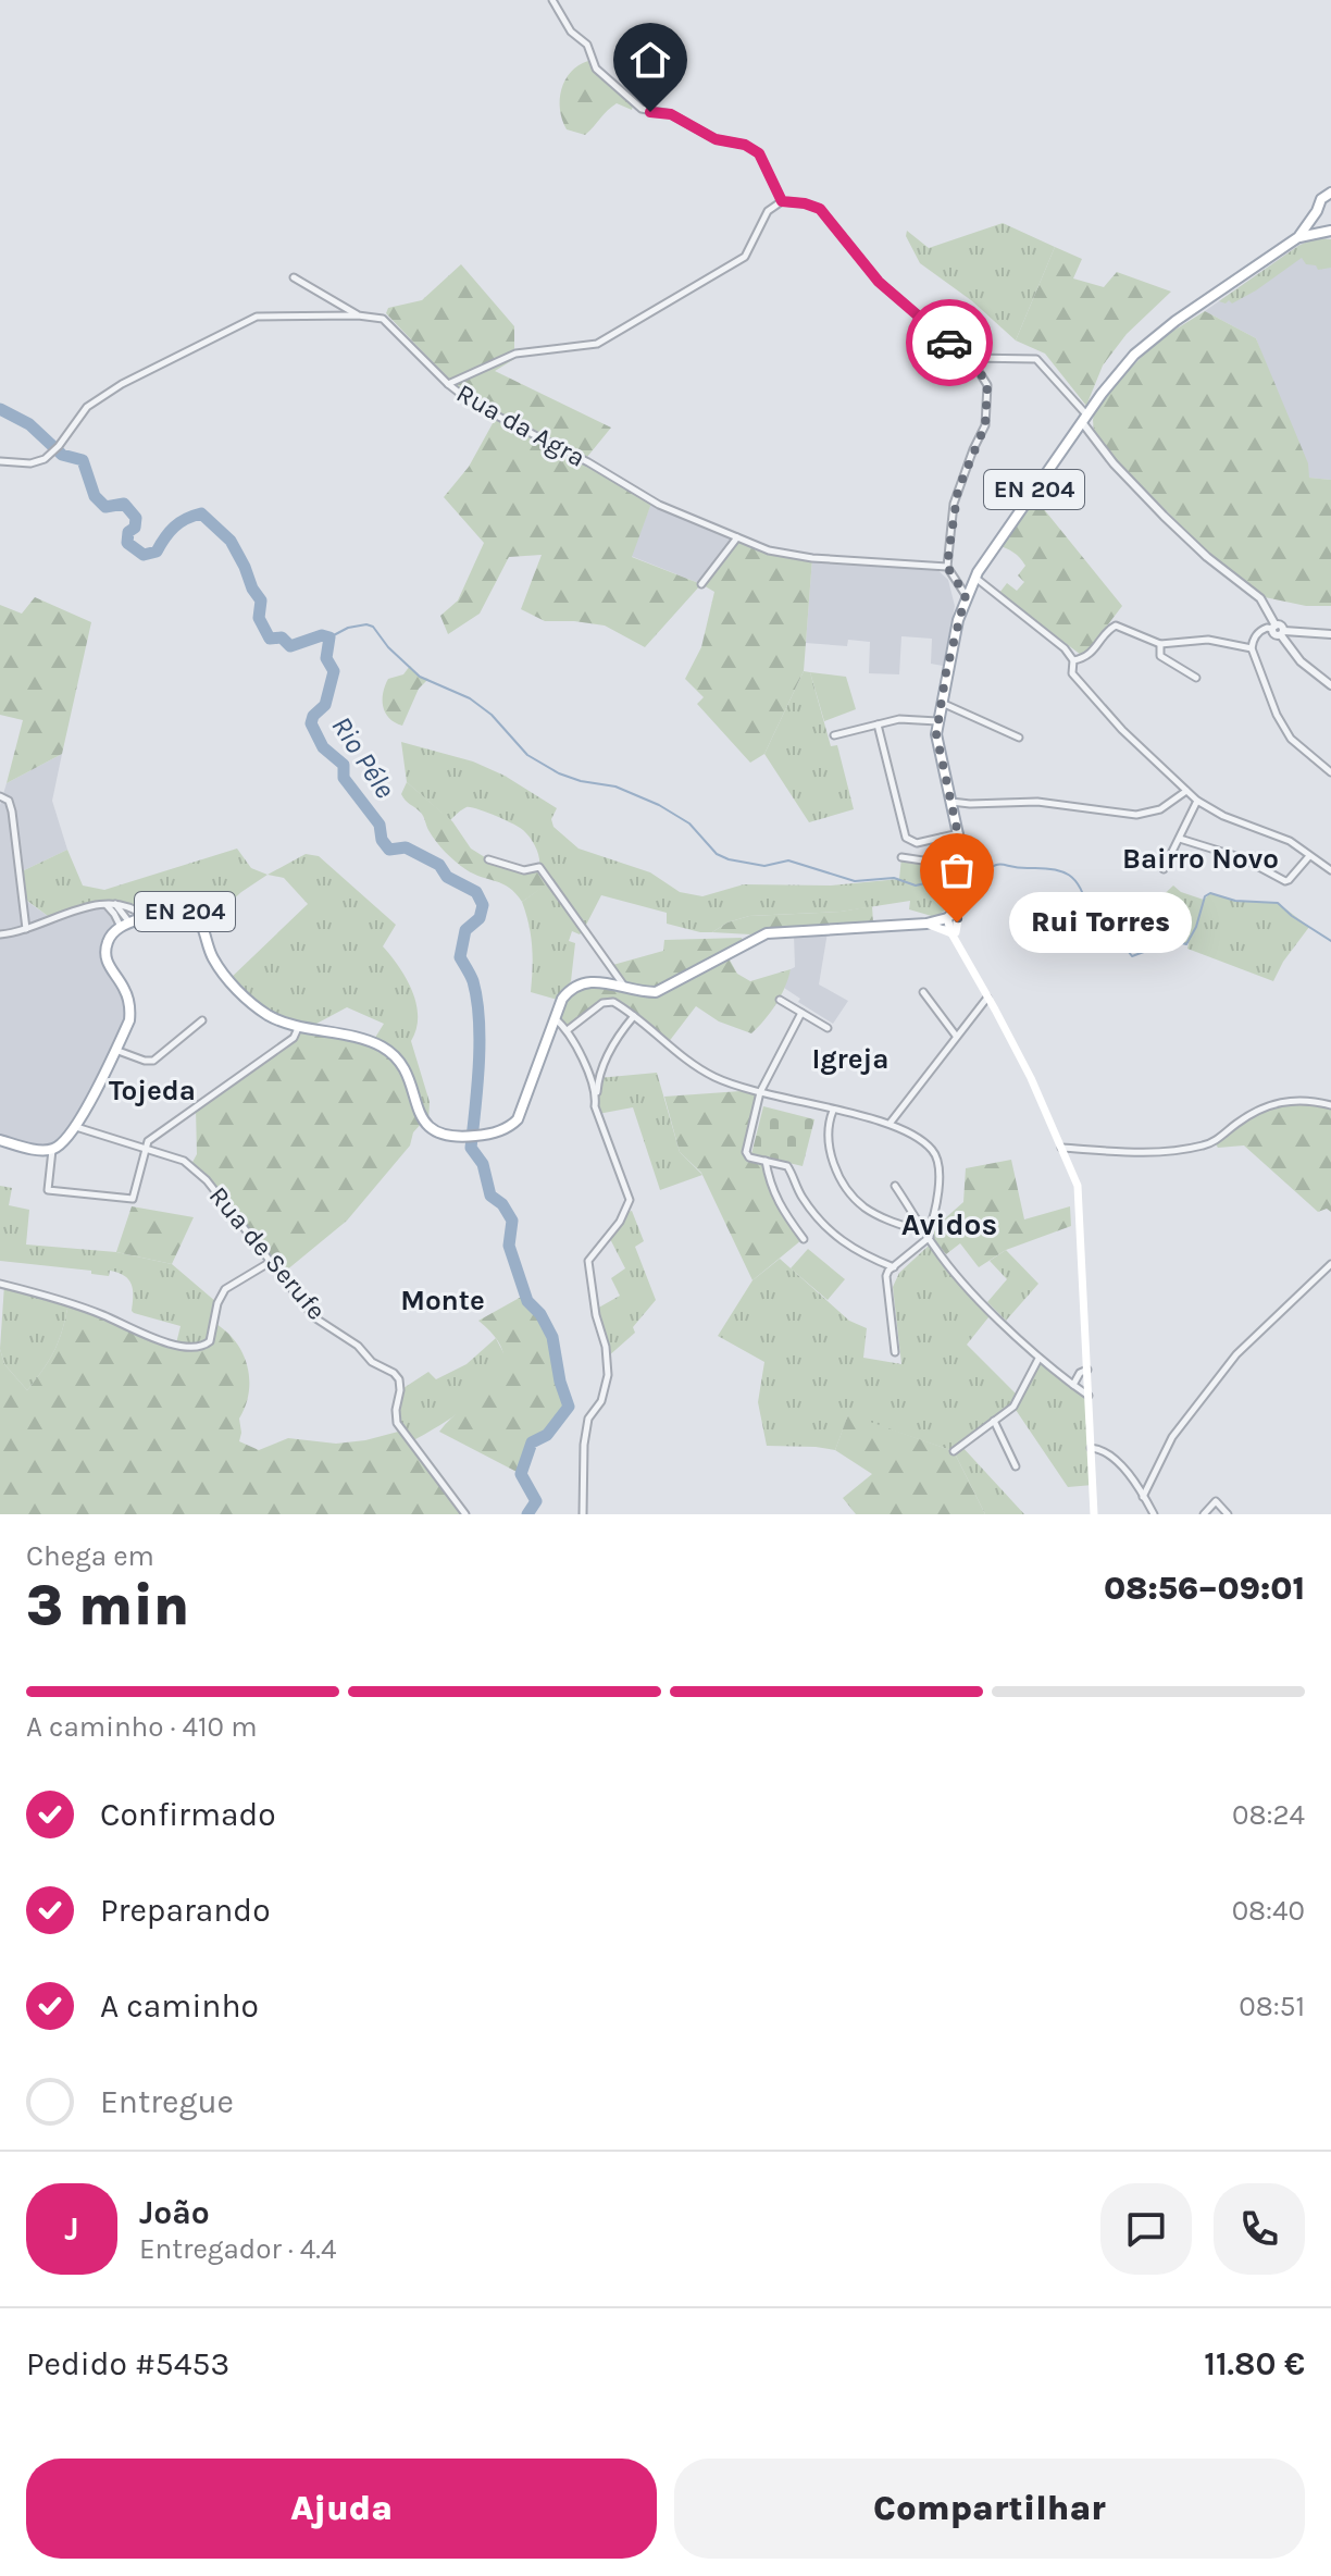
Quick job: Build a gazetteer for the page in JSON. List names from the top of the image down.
{
  "streets": {
    "main road": ["EN 204"],
    "street": ["Rua da Agra", "Rua de Serufe"]
  },
  "crossings": [
    ["EN 204", "Rua de Serufe"]
  ],
  "districts": [
    "Bairro Novo",
    "Igreja",
    "Tojeda",
    "Avidos",
    "Monte"
  ],
  "water": ["Rio Péle"],
  "places": ["Rui Torres"],
  "page": {
    "bubble": "Rui Torres",
    "heading": ["3 min", "Chega em", "08:56–09:01"],
    "panel": [
      "João",
      "Entregador · 4.4",
      "Pedido #5453",
      "11.80 €"
    ],
    "bar": "A caminho · 410 m",
    "list": [
      ["Confirmado", "08:24"],
      ["Preparando", "08:40"],
      ["A caminho", "08:51"],
      "Entregue"
    ],
    "round": "J",
    "buttons": ["Ajuda", "Compartilhar"]
  }
}
